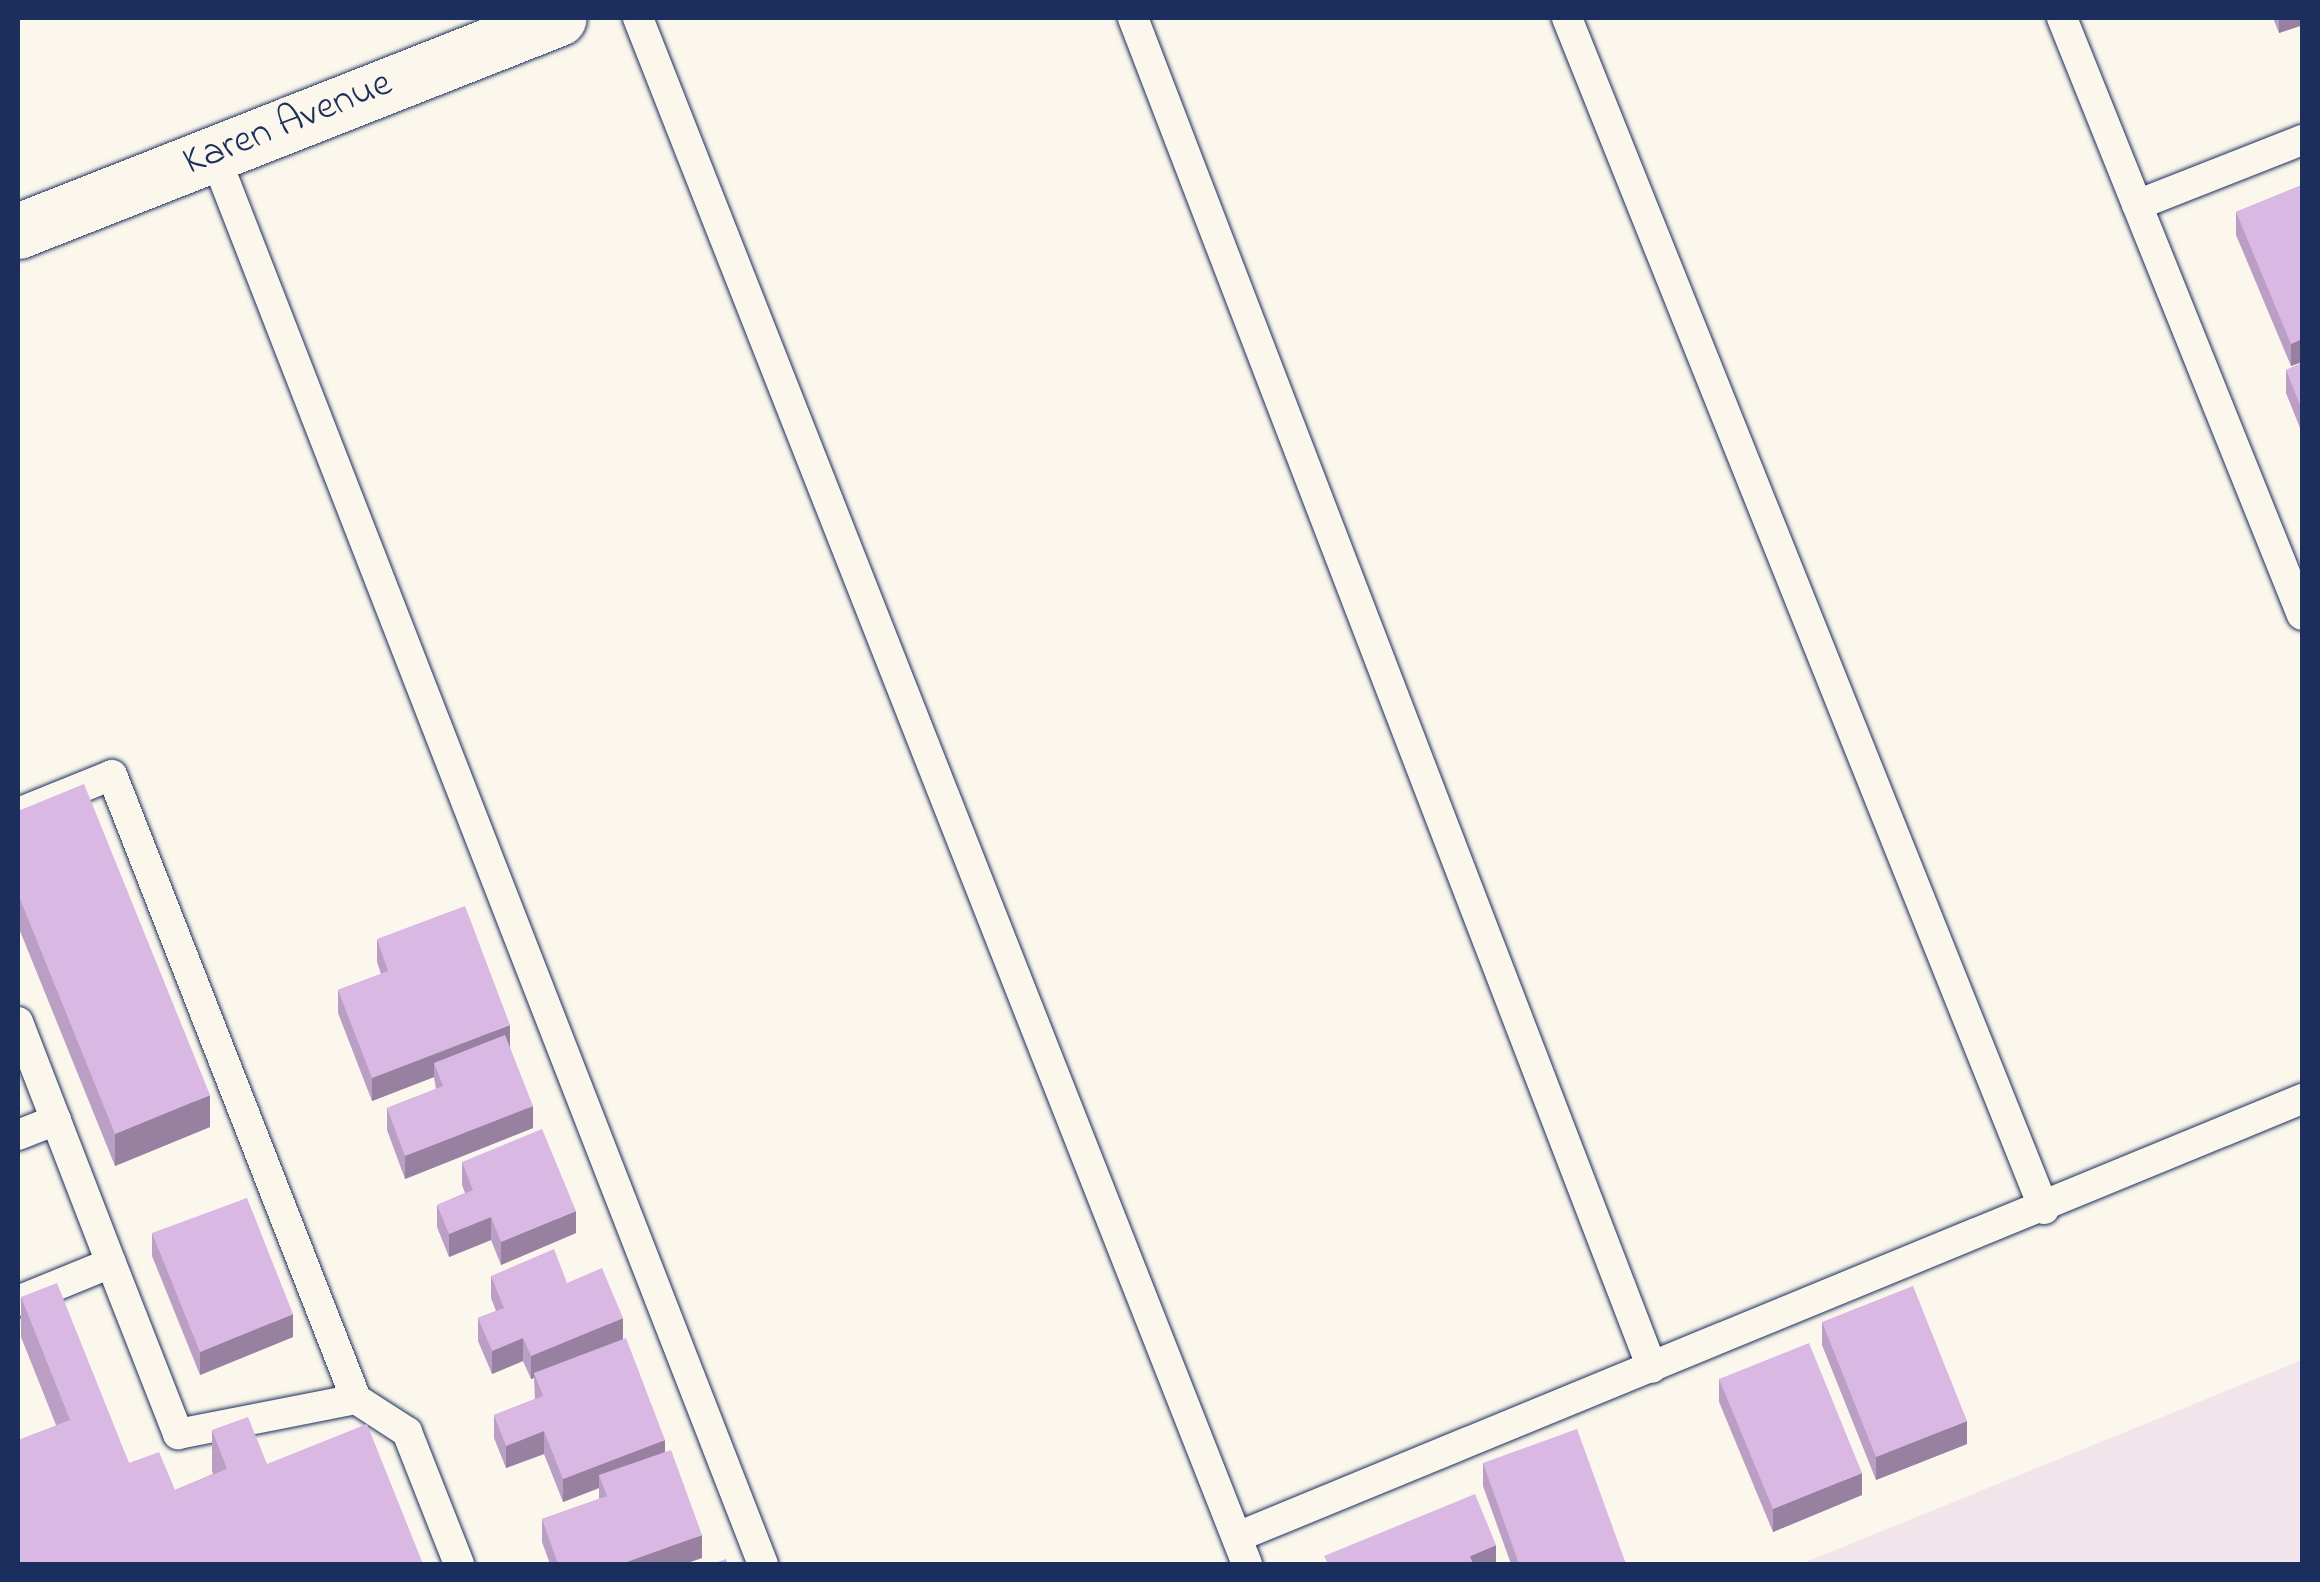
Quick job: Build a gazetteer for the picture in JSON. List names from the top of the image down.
{
  "streets": {
    "street": ["Karen Avenue"]
  }
}
